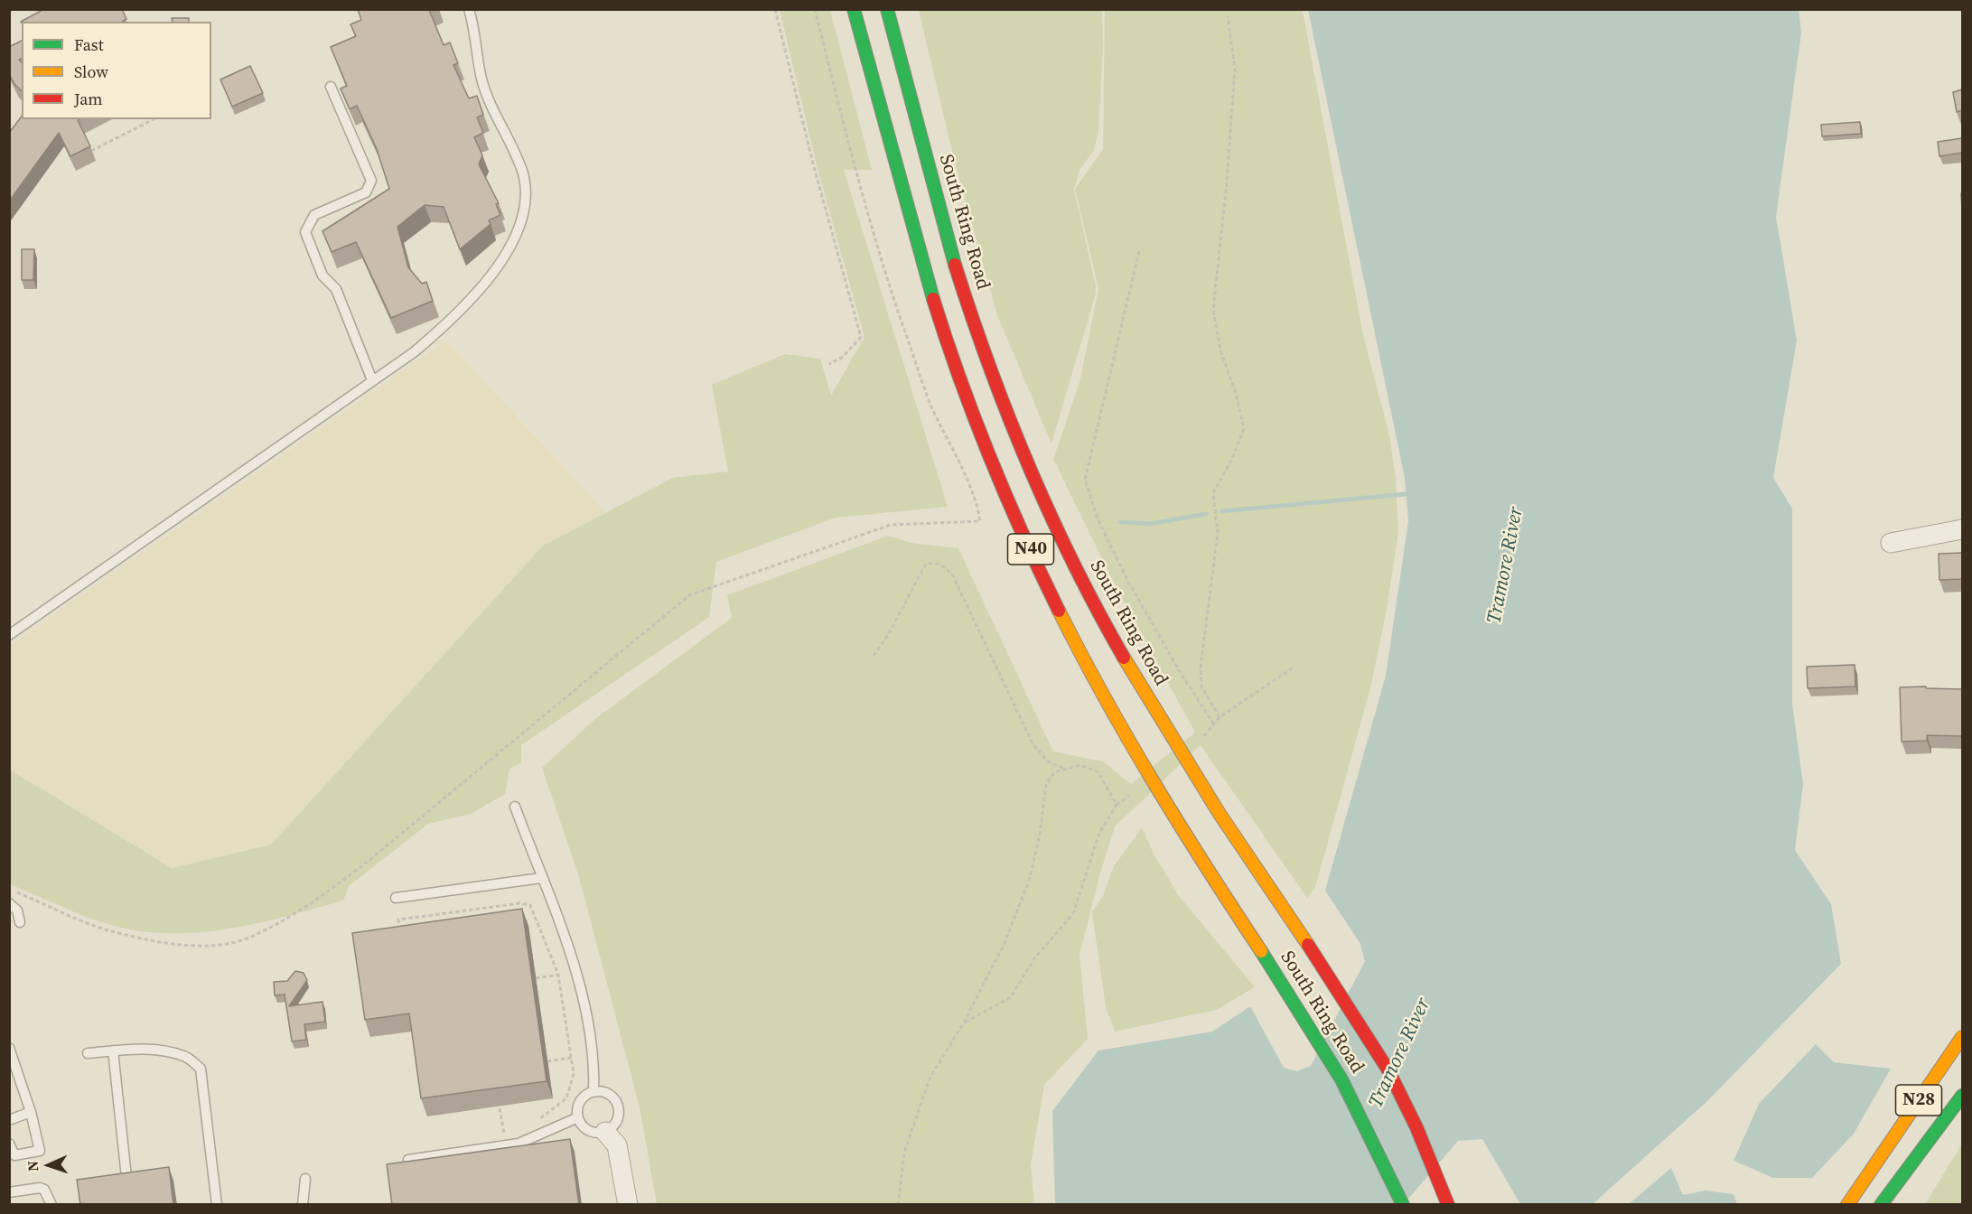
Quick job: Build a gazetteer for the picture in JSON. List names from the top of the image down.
{
  "streets": {
    "highway": ["South Ring Road", "N40", "N28"]
  },
  "water": ["Tramore River"],
  "legend": ["Fast", "Slow", "Jam"],
  "north": "left"
}
